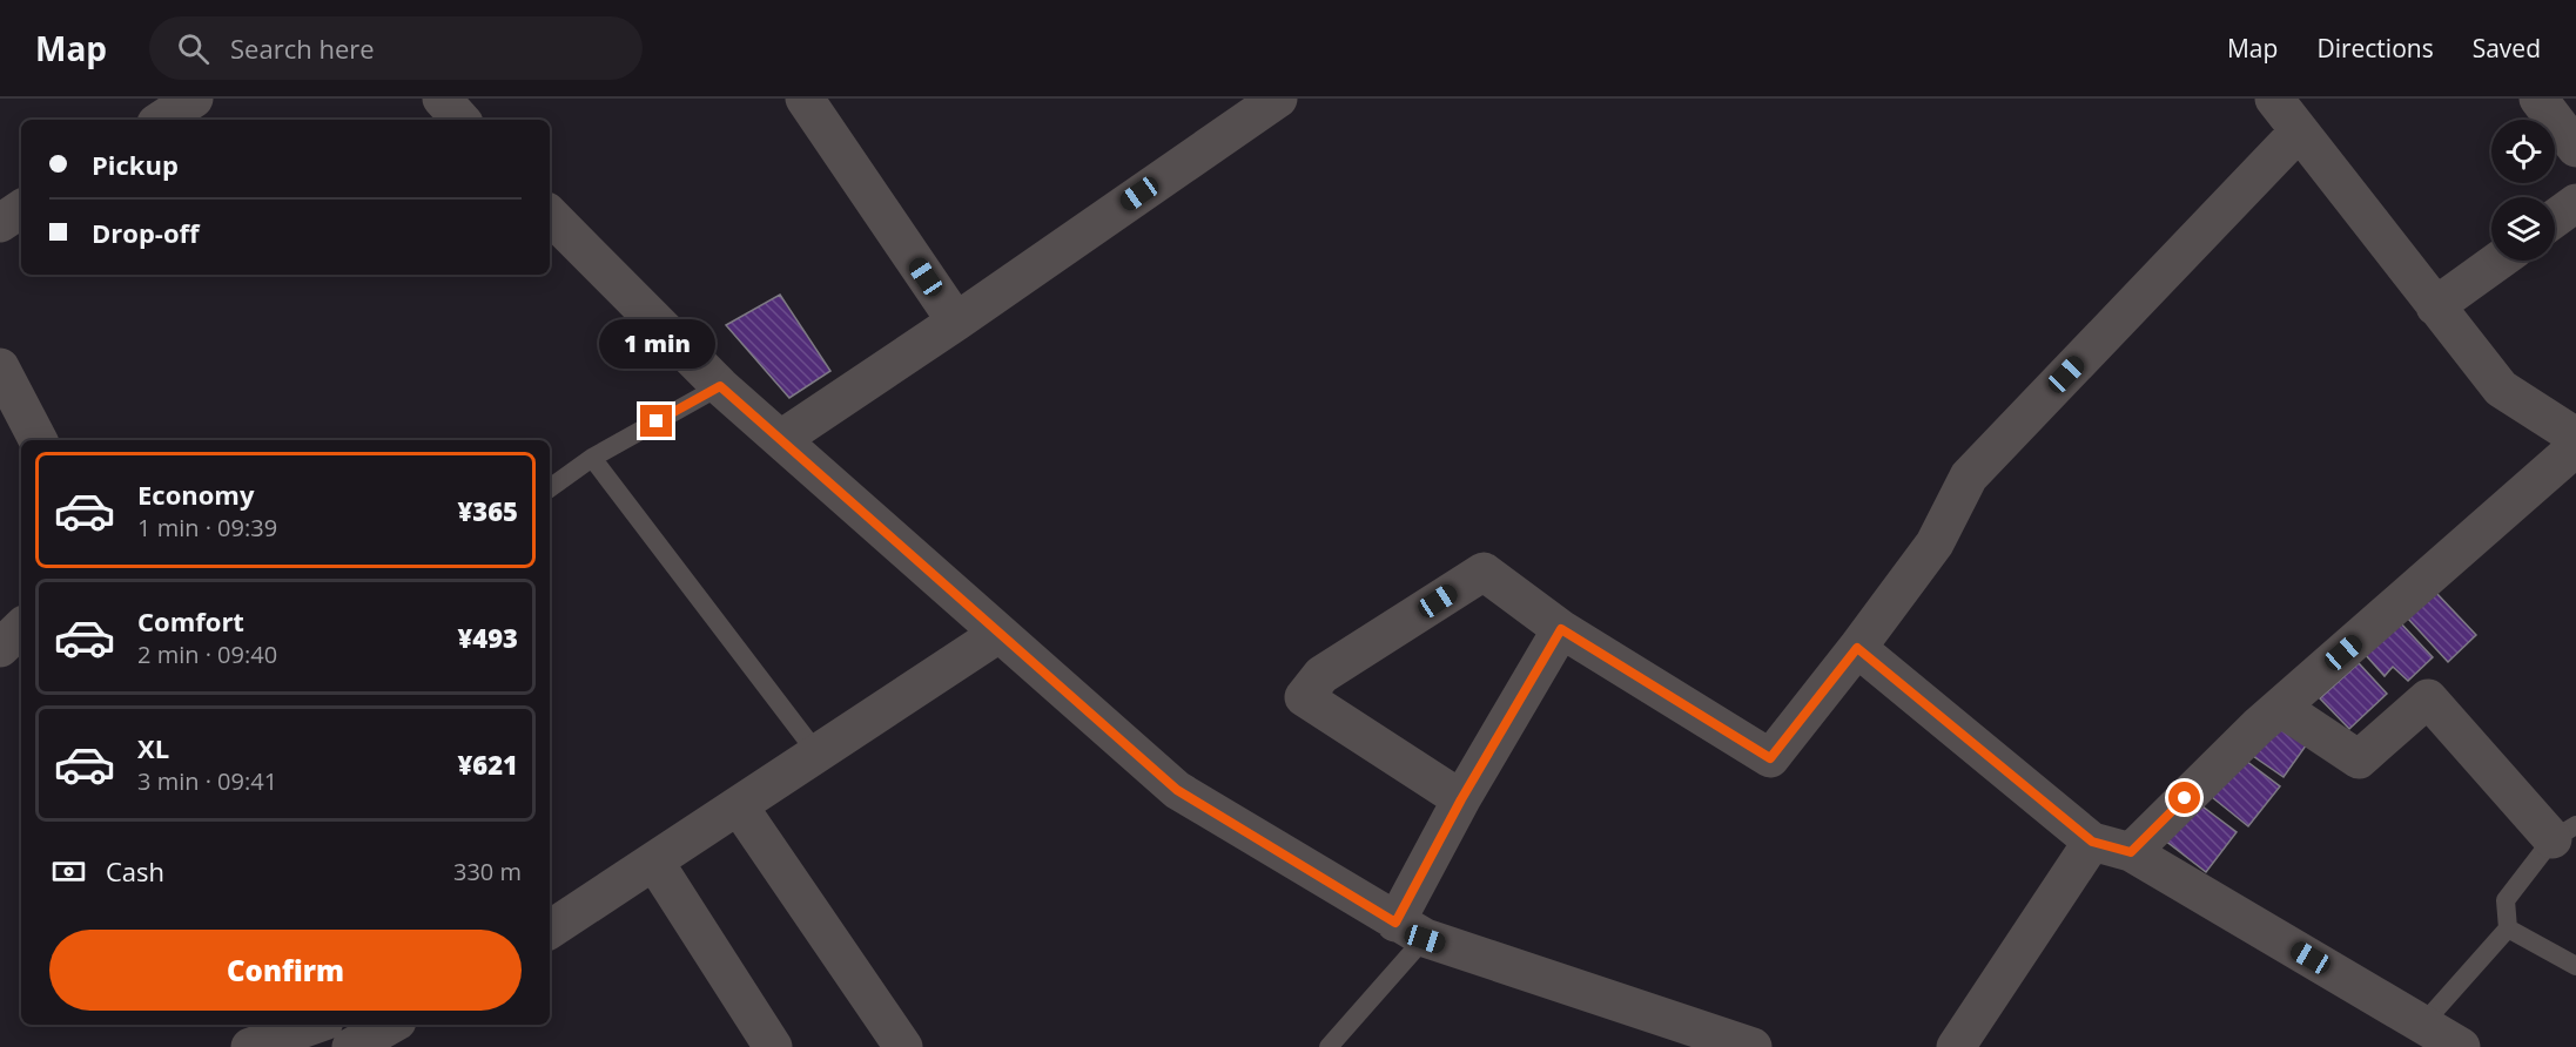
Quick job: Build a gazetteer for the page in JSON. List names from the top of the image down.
{
  "page": {
    "header": "Map",
    "search": "Search here",
    "nav": ["Map", "Directions", "Saved"],
    "banner": ["Pickup", "Drop-off"],
    "bubble": "1 min",
    "list": [
      {
        "name": "Economy",
        "note": "1 min · 09:39",
        "value": "¥365"
      },
      {
        "name": "Comfort",
        "note": "2 min · 09:40",
        "value": "¥493"
      },
      {
        "name": "XL",
        "note": "3 min · 09:41",
        "value": "¥621"
      }
    ],
    "pay": ["Cash", "330 m"],
    "buttons": "Confirm"
  }
}
